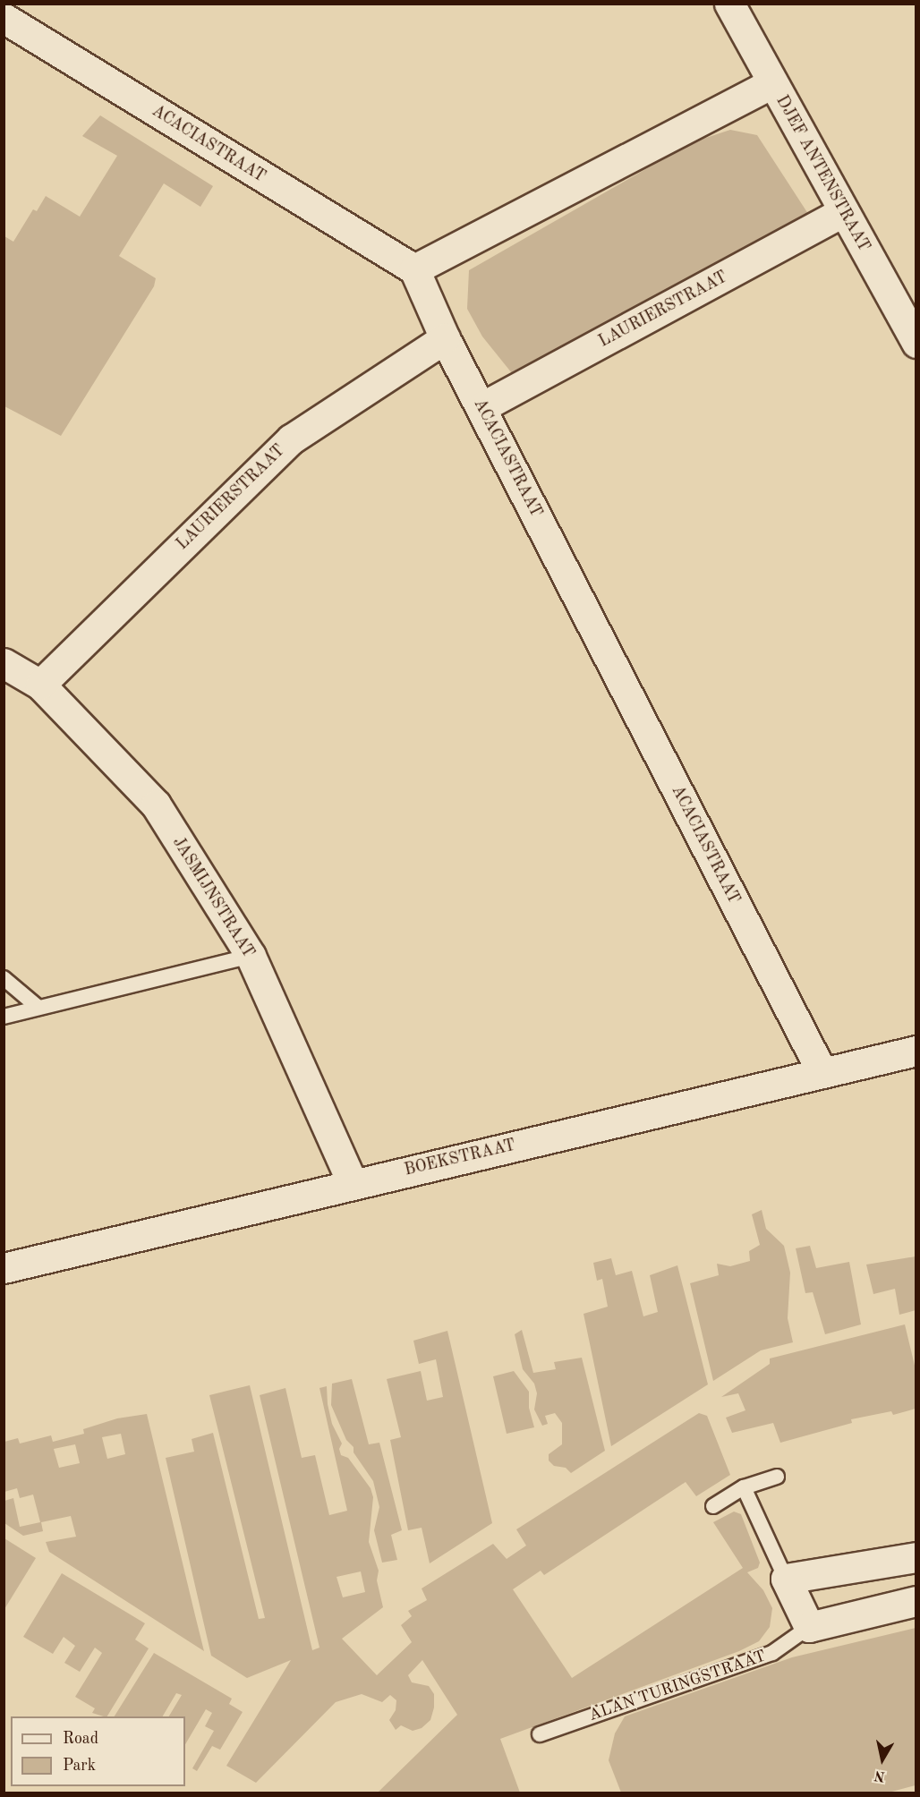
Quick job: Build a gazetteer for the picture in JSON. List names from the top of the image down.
{
  "streets": {
    "street": [
      "ACACIASTRAAT",
      "DJEF ANTENSTRAAT",
      "LAURIERSTRAAT",
      "JASMIJNSTRAAT",
      "BOEKSTRAAT",
      "ALAN TURINGSTRAAT"
    ]
  },
  "crossings": [
    ["ACACIASTRAAT", "LAURIERSTRAAT"],
    ["ACACIASTRAAT", "BOEKSTRAAT"],
    ["DJEF ANTENSTRAAT", "LAURIERSTRAAT"],
    ["LAURIERSTRAAT", "JASMIJNSTRAAT"],
    ["JASMIJNSTRAAT", "BOEKSTRAAT"]
  ],
  "legend": ["Road", "Park"],
  "north": "bottom"
}
